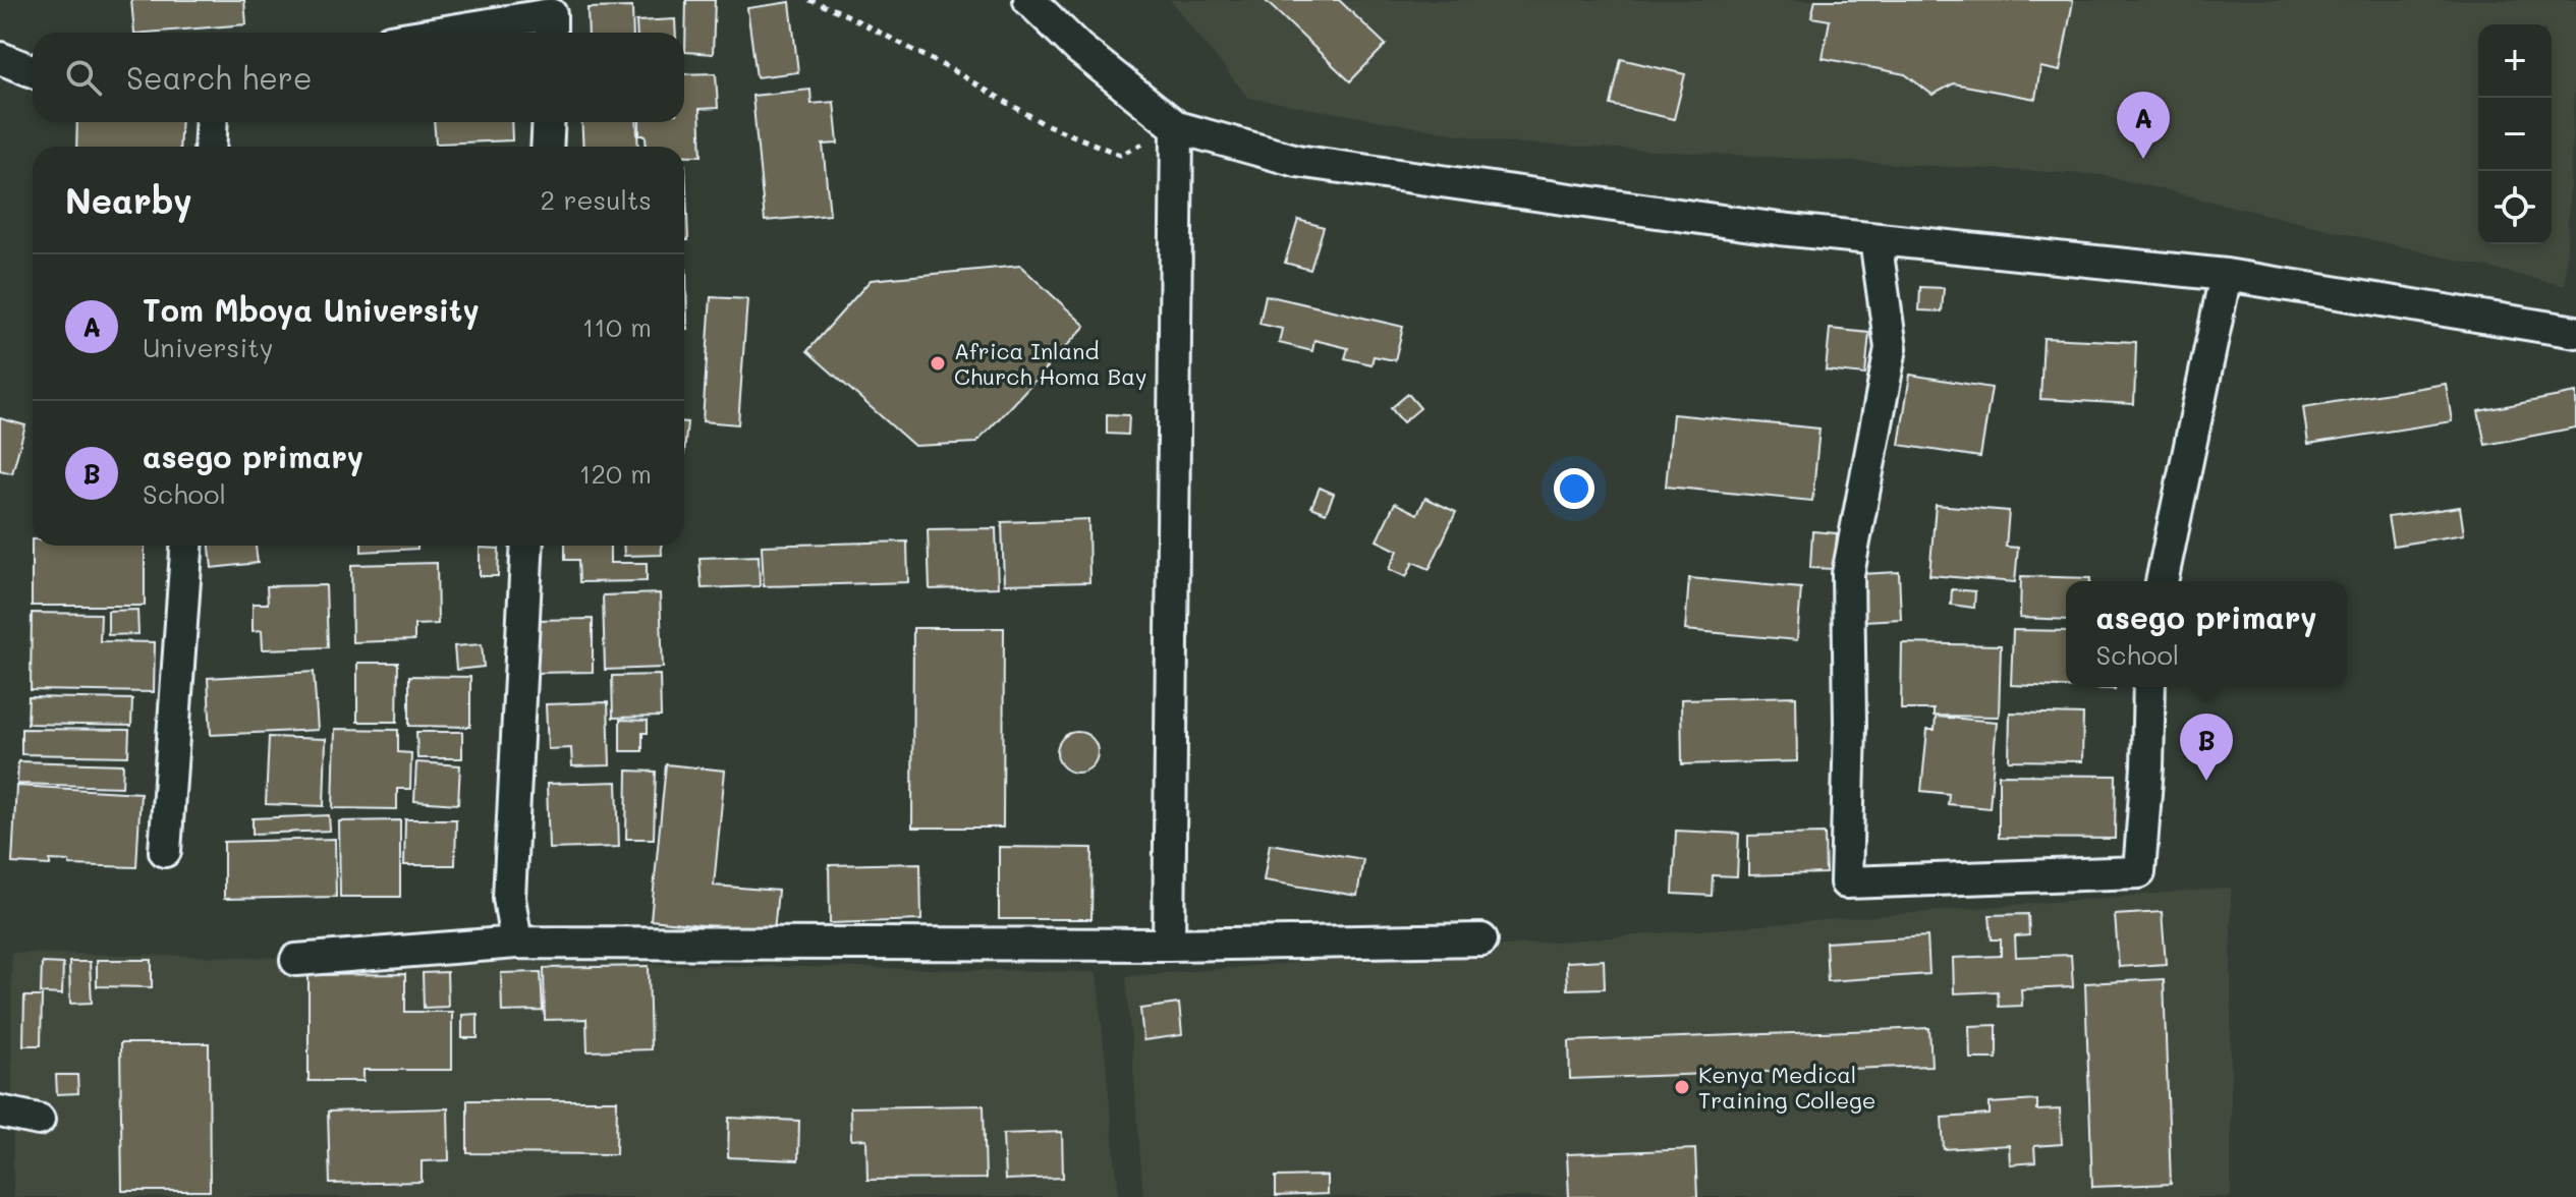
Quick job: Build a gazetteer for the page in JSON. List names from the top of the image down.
{
  "places": ["Africa Inland Church Homa Bay", "Kenya Medical Training College"],
  "page": {
    "map_buttons": ["+", "−"],
    "search": "Search here",
    "pins": ["A", "B"],
    "heading": ["Nearby", "2 results"],
    "list": [
      {
        "mark": "A",
        "name": "Tom Mboya University",
        "note": "University",
        "value": "110 m"
      },
      {
        "mark": "B",
        "name": "asego primary",
        "note": "School",
        "value": "120 m"
      }
    ],
    "popup": ["asego primary", "School"]
  }
}
